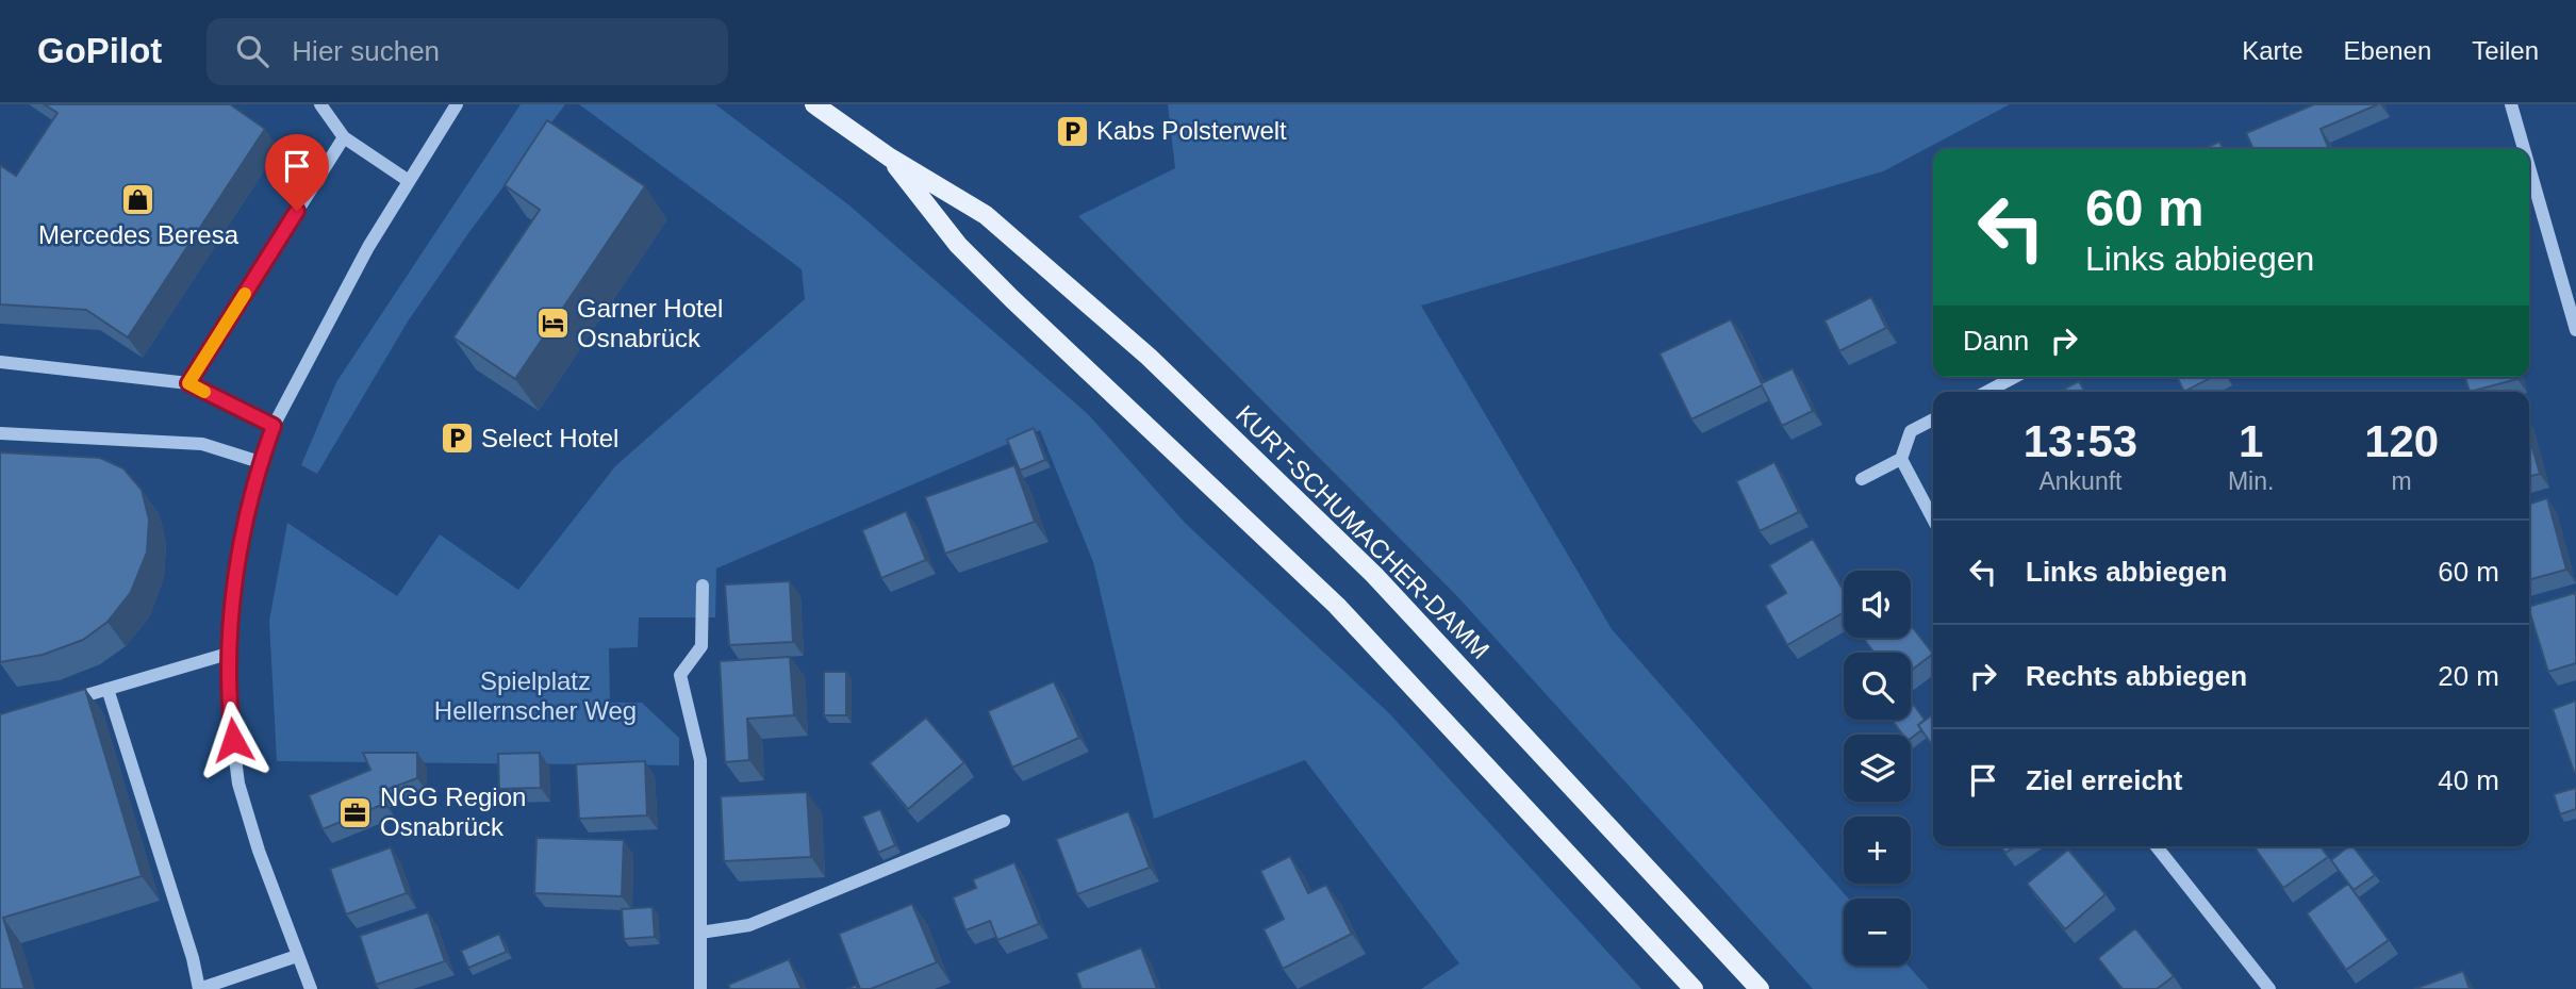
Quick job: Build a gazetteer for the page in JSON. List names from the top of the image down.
{
  "streets": {
    "main road": ["KURT-SCHUMACHER-DAMM"]
  },
  "parks": ["Spielplatz Hellernscher Weg"],
  "places": {
    "parking": ["Kabs Polsterwelt", "Select Hotel"],
    "shop": ["Mercedes Beresa"],
    "hotel": ["Garner Hotel Osnabrück"],
    "office": ["NGG Region Osnabrück"]
  },
  "page": {
    "header": "GoPilot",
    "search": "Hier suchen",
    "nav": ["Karte", "Ebenen", "Teilen"],
    "turn": ["60 m", "Links abbiegen"],
    "then": "Dann",
    "eta": [
      "13:53",
      "Ankunft",
      "1",
      "Min.",
      "120",
      "m"
    ],
    "list": [
      {
        "name": "Links abbiegen",
        "value": "60 m"
      },
      {
        "name": "Rechts abbiegen",
        "value": "20 m"
      },
      {
        "name": "Ziel erreicht",
        "value": "40 m"
      }
    ],
    "map_buttons": ["+", "−"]
  }
}
